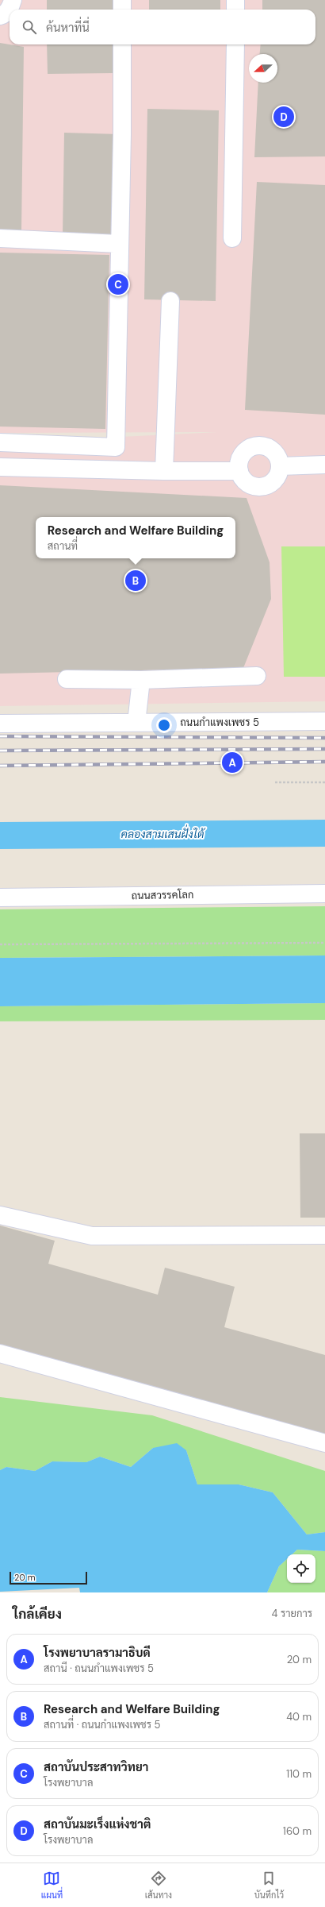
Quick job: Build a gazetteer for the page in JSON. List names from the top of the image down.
{
  "streets": {
    "street": ["ถนนกำแพงเพชร 5", "ถนนสวรรคโลก"]
  },
  "water": ["คลองสามเสนฝั่งใต้"],
  "scale_bar": "20 m",
  "north": "left",
  "page": {
    "search": "ค้นหาที่นี่",
    "pins": [
      "D",
      "C",
      "B",
      "A"
    ],
    "popup": ["Research and Welfare Building", "สถานที่"],
    "scale": "20 m",
    "heading": ["ใกล้เคียง", "4 รายการ"],
    "list": [
      {
        "mark": "A",
        "name": "โรงพยาบาลรามาธิบดี",
        "note": "สถานี · ถนนกำแพงเพชร 5",
        "value": "20 m"
      },
      {
        "mark": "B",
        "name": "Research and Welfare Building",
        "note": "สถานที่ · ถนนกำแพงเพชร 5",
        "value": "40 m"
      },
      {
        "mark": "C",
        "name": "สถาบันประสาทวิทยา",
        "note": "โรงพยาบาล",
        "value": "110 m"
      },
      {
        "mark": "D",
        "name": "สถาบันมะเร็งแห่งชาติ",
        "note": "โรงพยาบาล",
        "value": "160 m"
      }
    ],
    "nav": ["แผนที่", "เส้นทาง", "บันทึกไว้"]
  }
}
